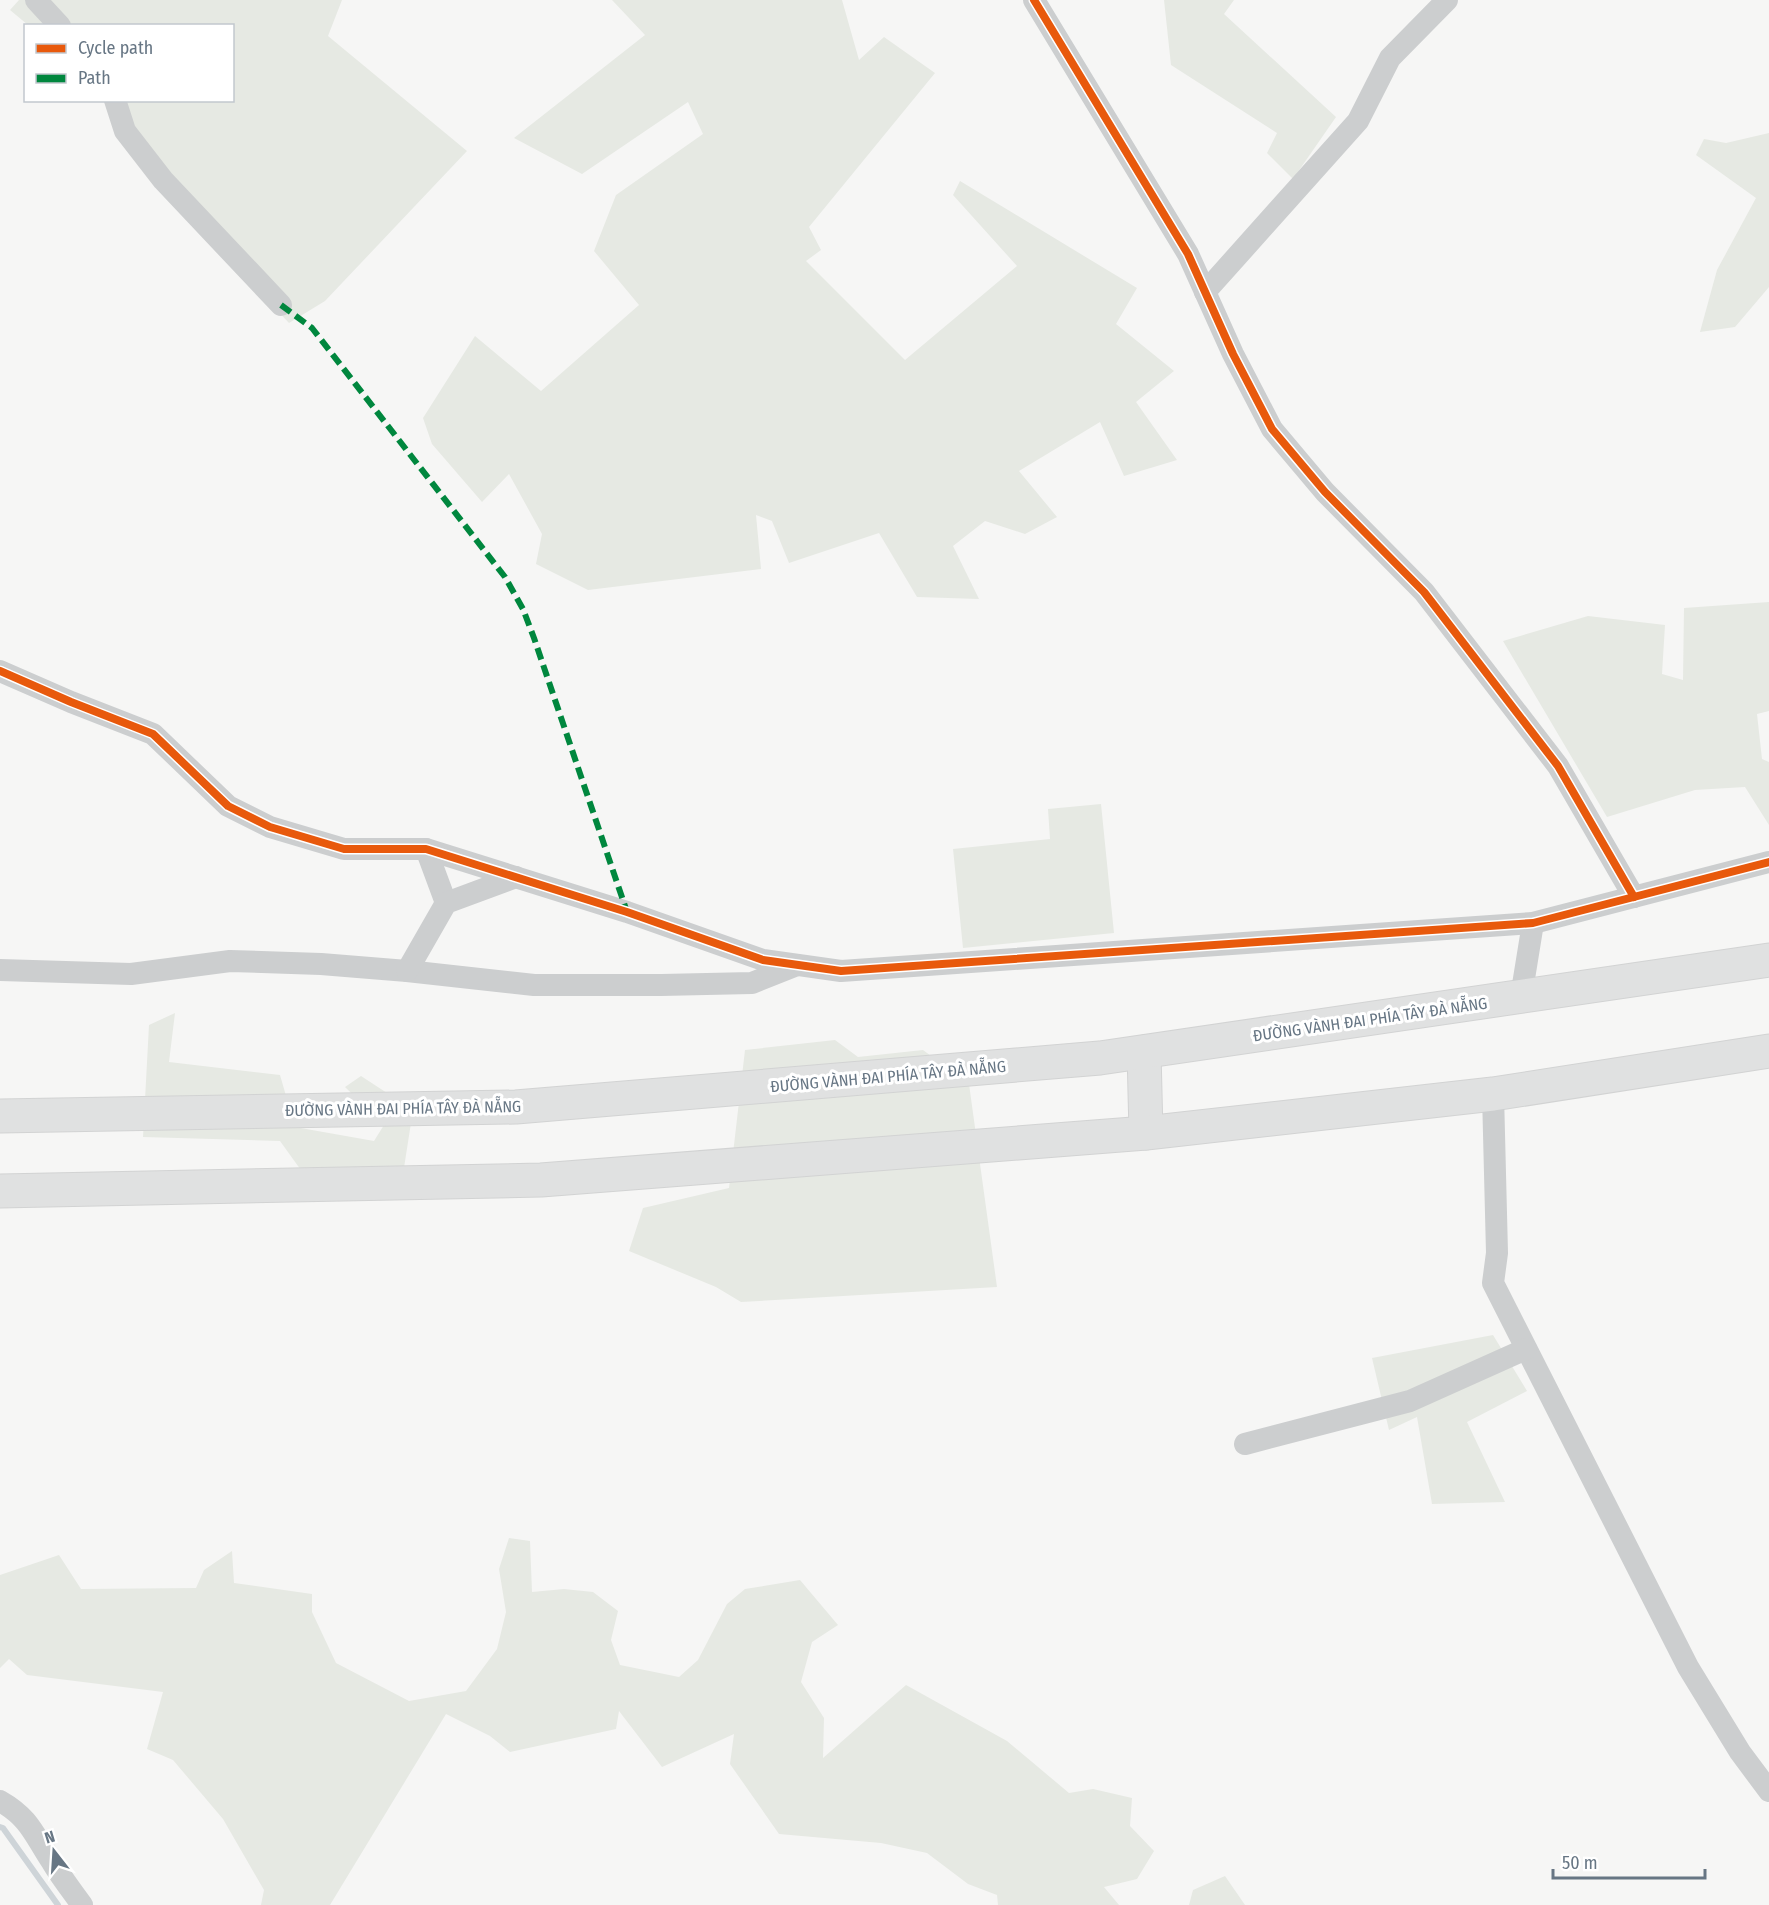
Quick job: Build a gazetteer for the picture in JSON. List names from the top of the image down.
{
  "streets": {
    "main road": ["ĐƯỜNG VÀNH ĐAI PHÍA TÂY ĐÀ NẴNG"]
  },
  "legend": ["Cycle path", "Path"],
  "scale_bar": "50 m",
  "north": "top"
}
